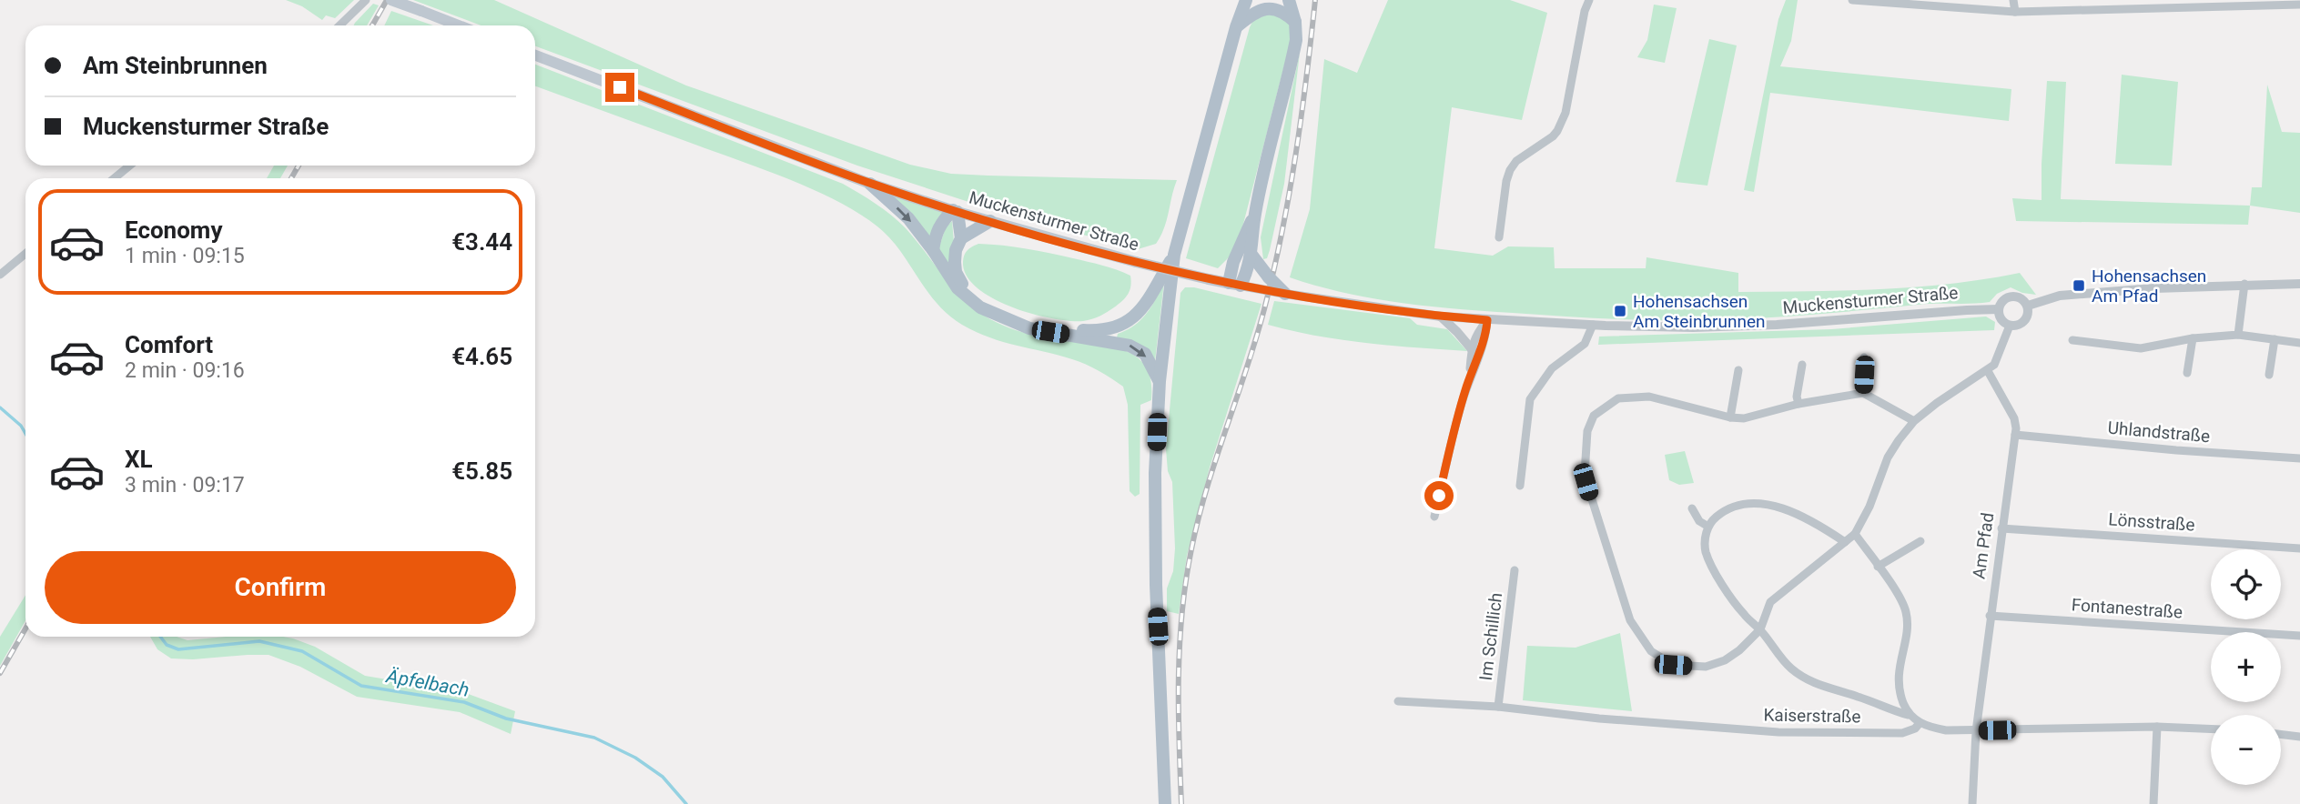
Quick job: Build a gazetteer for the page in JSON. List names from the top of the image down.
{
  "streets": {
    "main road": ["Muckensturmer Straße"],
    "street": [
      "Uhlandstraße",
      "Lönsstraße",
      "Am Pfad",
      "Fontanestraße",
      "Im Schillich",
      "Kaiserstraße"
    ]
  },
  "crossings": [
    ["Uhlandstraße", "Am Pfad"],
    ["Lönsstraße", "Am Pfad"],
    ["Am Pfad", "Fontanestraße"],
    ["Im Schillich", "Kaiserstraße"]
  ],
  "water": ["Äpfelbach"],
  "places": {
    "transit": ["Hohensachsen Am Pfad", "Hohensachsen Am Steinbrunnen"]
  },
  "page": {
    "banner": ["Am Steinbrunnen", "Muckensturmer Straße"],
    "list": [
      {
        "name": "Economy",
        "note": "1 min · 09:15",
        "value": "€3.44"
      },
      {
        "name": "Comfort",
        "note": "2 min · 09:16",
        "value": "€4.65"
      },
      {
        "name": "XL",
        "note": "3 min · 09:17",
        "value": "€5.85"
      }
    ],
    "buttons": "Confirm",
    "map_buttons": ["+", "−"]
  }
}
